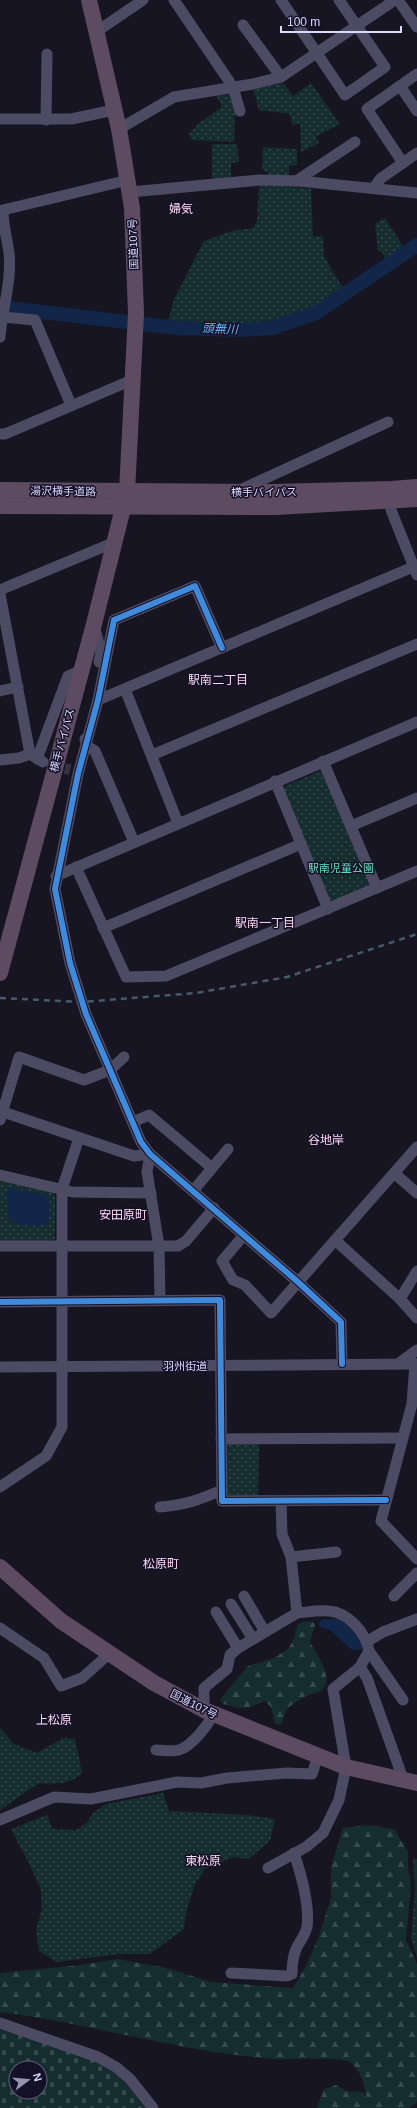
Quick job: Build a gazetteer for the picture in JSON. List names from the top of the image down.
{
  "streets": {
    "highway": ["国道107号", "湯沢横手道路", "横手バイパス"],
    "street": ["羽州街道"]
  },
  "crossings": [
    ["国道107号", "湯沢横手道路"],
    ["国道107号", "横手バイパス"],
    ["湯沢横手道路", "横手バイパス"]
  ],
  "districts": [
    "婦気",
    "駅南二丁目",
    "駅南一丁目",
    "谷地岸",
    "安田原町",
    "松原町",
    "上松原",
    "東松原"
  ],
  "water": ["頭無川"],
  "parks": ["駅南児童公園"],
  "scale_bar": "100 m",
  "north": "right"
}
